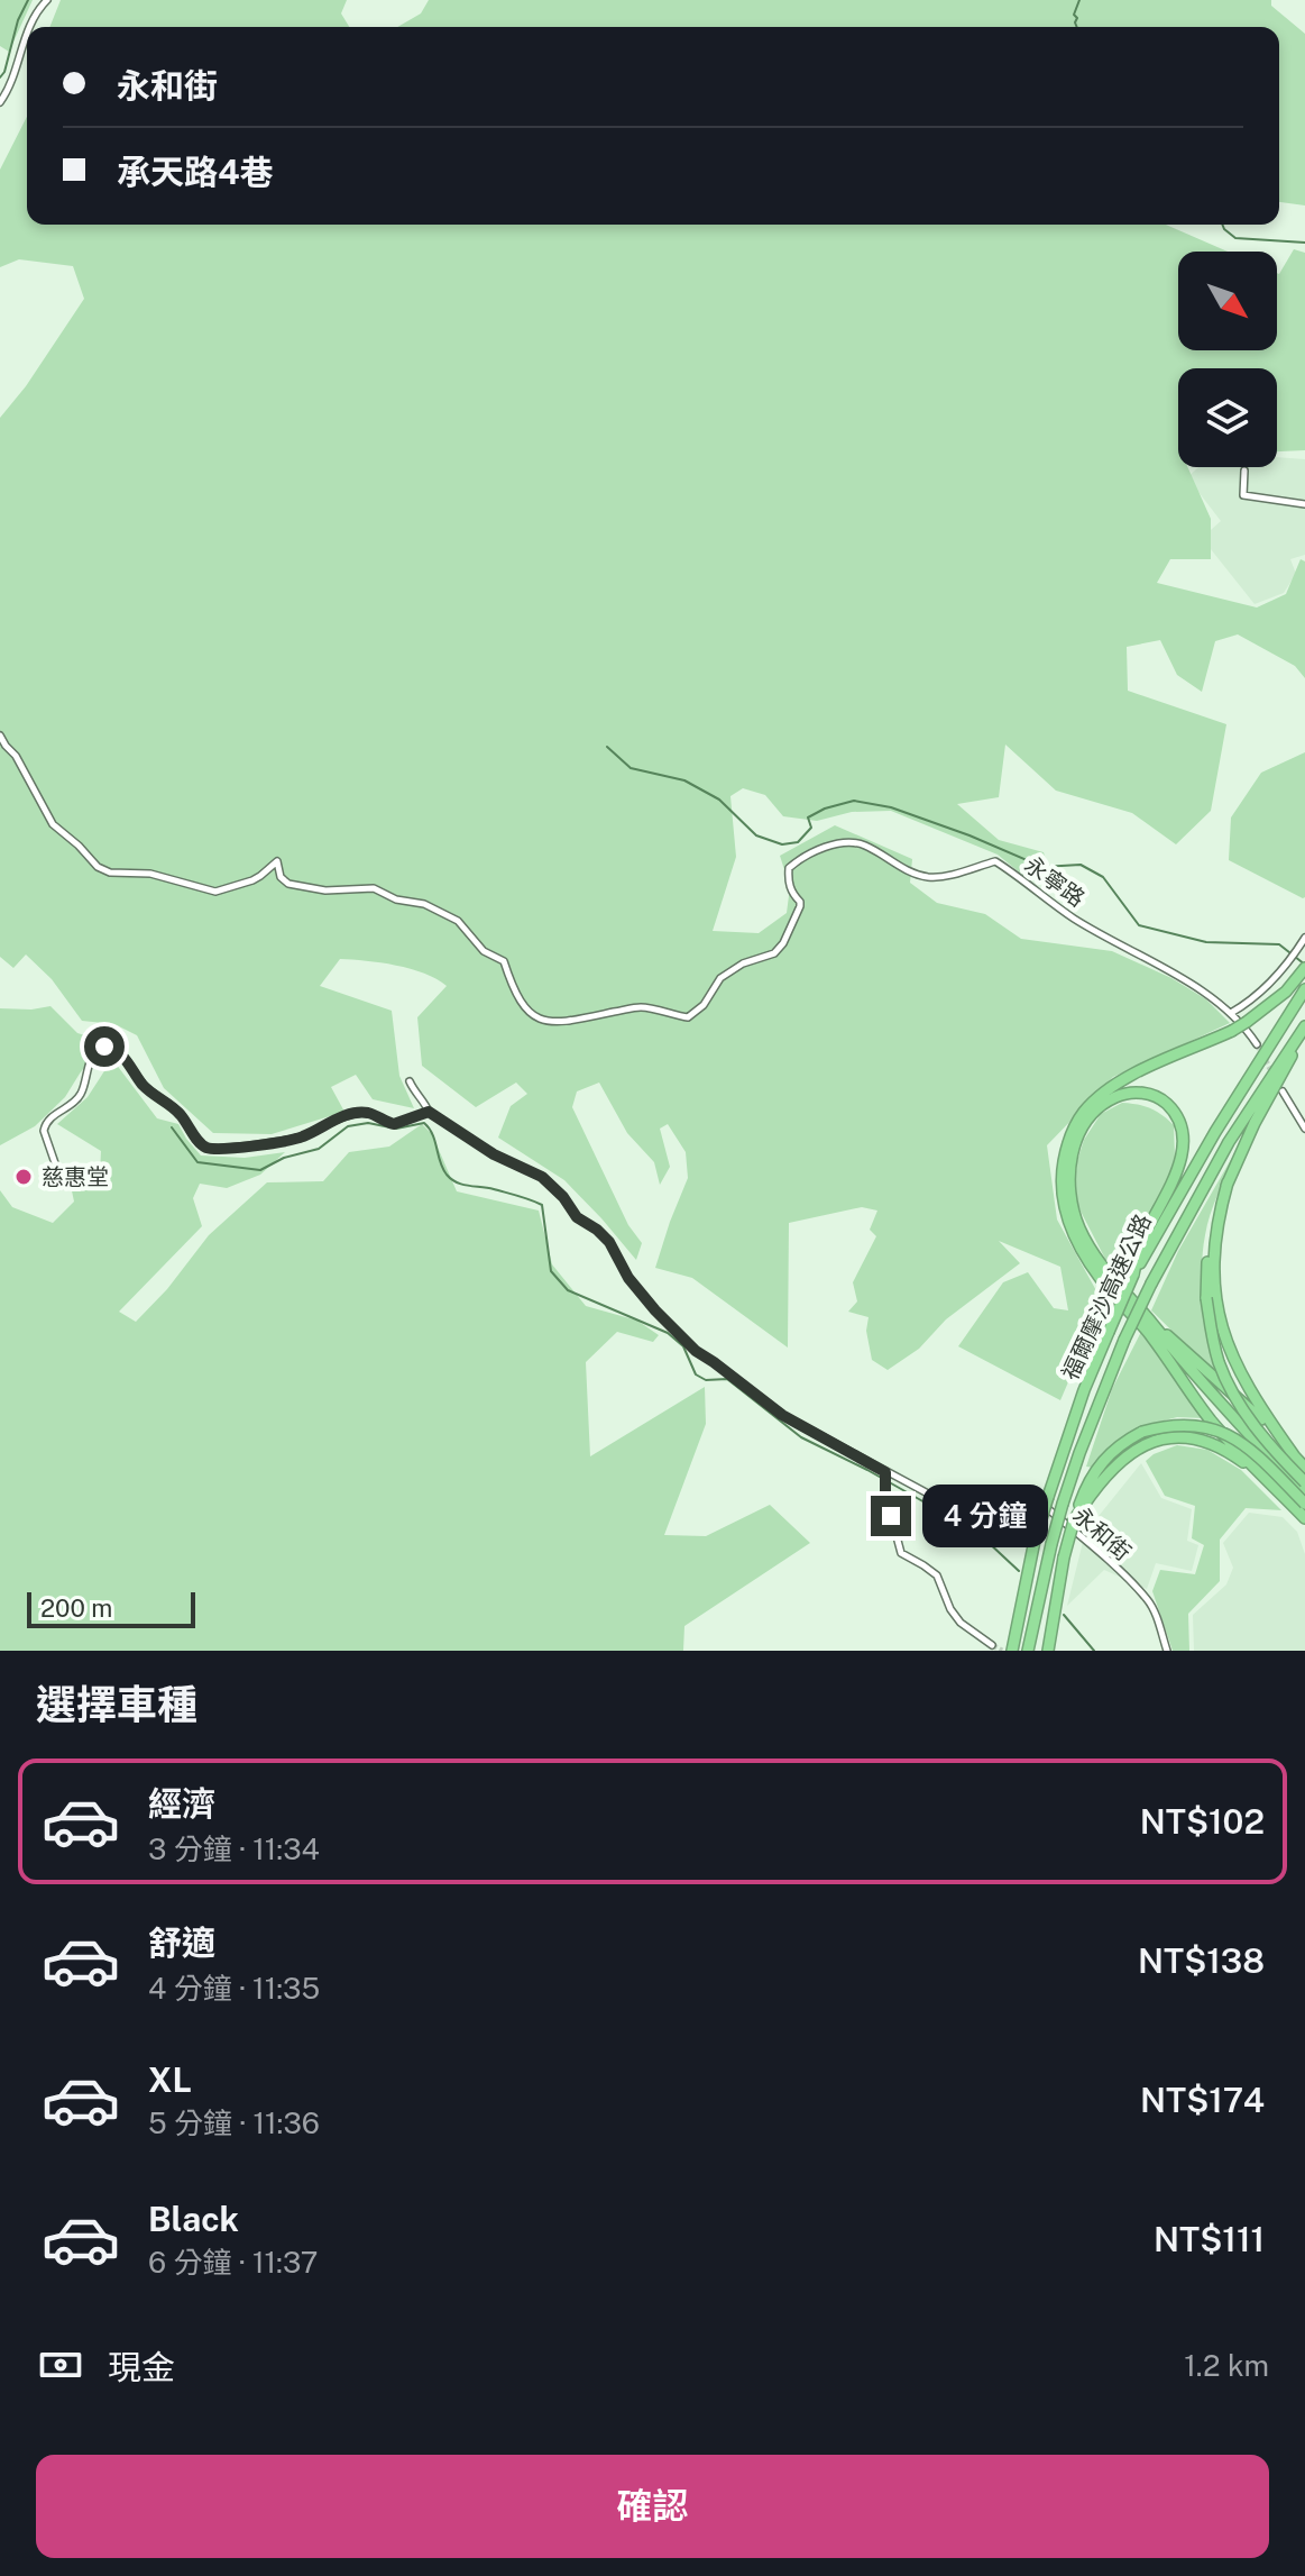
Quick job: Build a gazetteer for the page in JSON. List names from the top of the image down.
{
  "streets": {
    "highway": ["福爾摩沙高速公路"],
    "street": ["永寧路", "永和街"]
  },
  "places": ["慈惠堂"],
  "scale_bar": "200 m",
  "north": "bottom right",
  "page": {
    "banner": ["永和街", "承天路4巷"],
    "bubble": "4 分鐘",
    "scale": "200 m",
    "heading": "選擇車種",
    "list": [
      {
        "name": "經濟",
        "note": "3 分鐘 · 11:34",
        "value": "NT$102"
      },
      {
        "name": "舒適",
        "note": "4 分鐘 · 11:35",
        "value": "NT$138"
      },
      {
        "name": "XL",
        "note": "5 分鐘 · 11:36",
        "value": "NT$174"
      },
      {
        "name": "Black",
        "note": "6 分鐘 · 11:37",
        "value": "NT$111"
      }
    ],
    "pay": ["現金", "1.2 km"],
    "buttons": "確認"
  }
}
